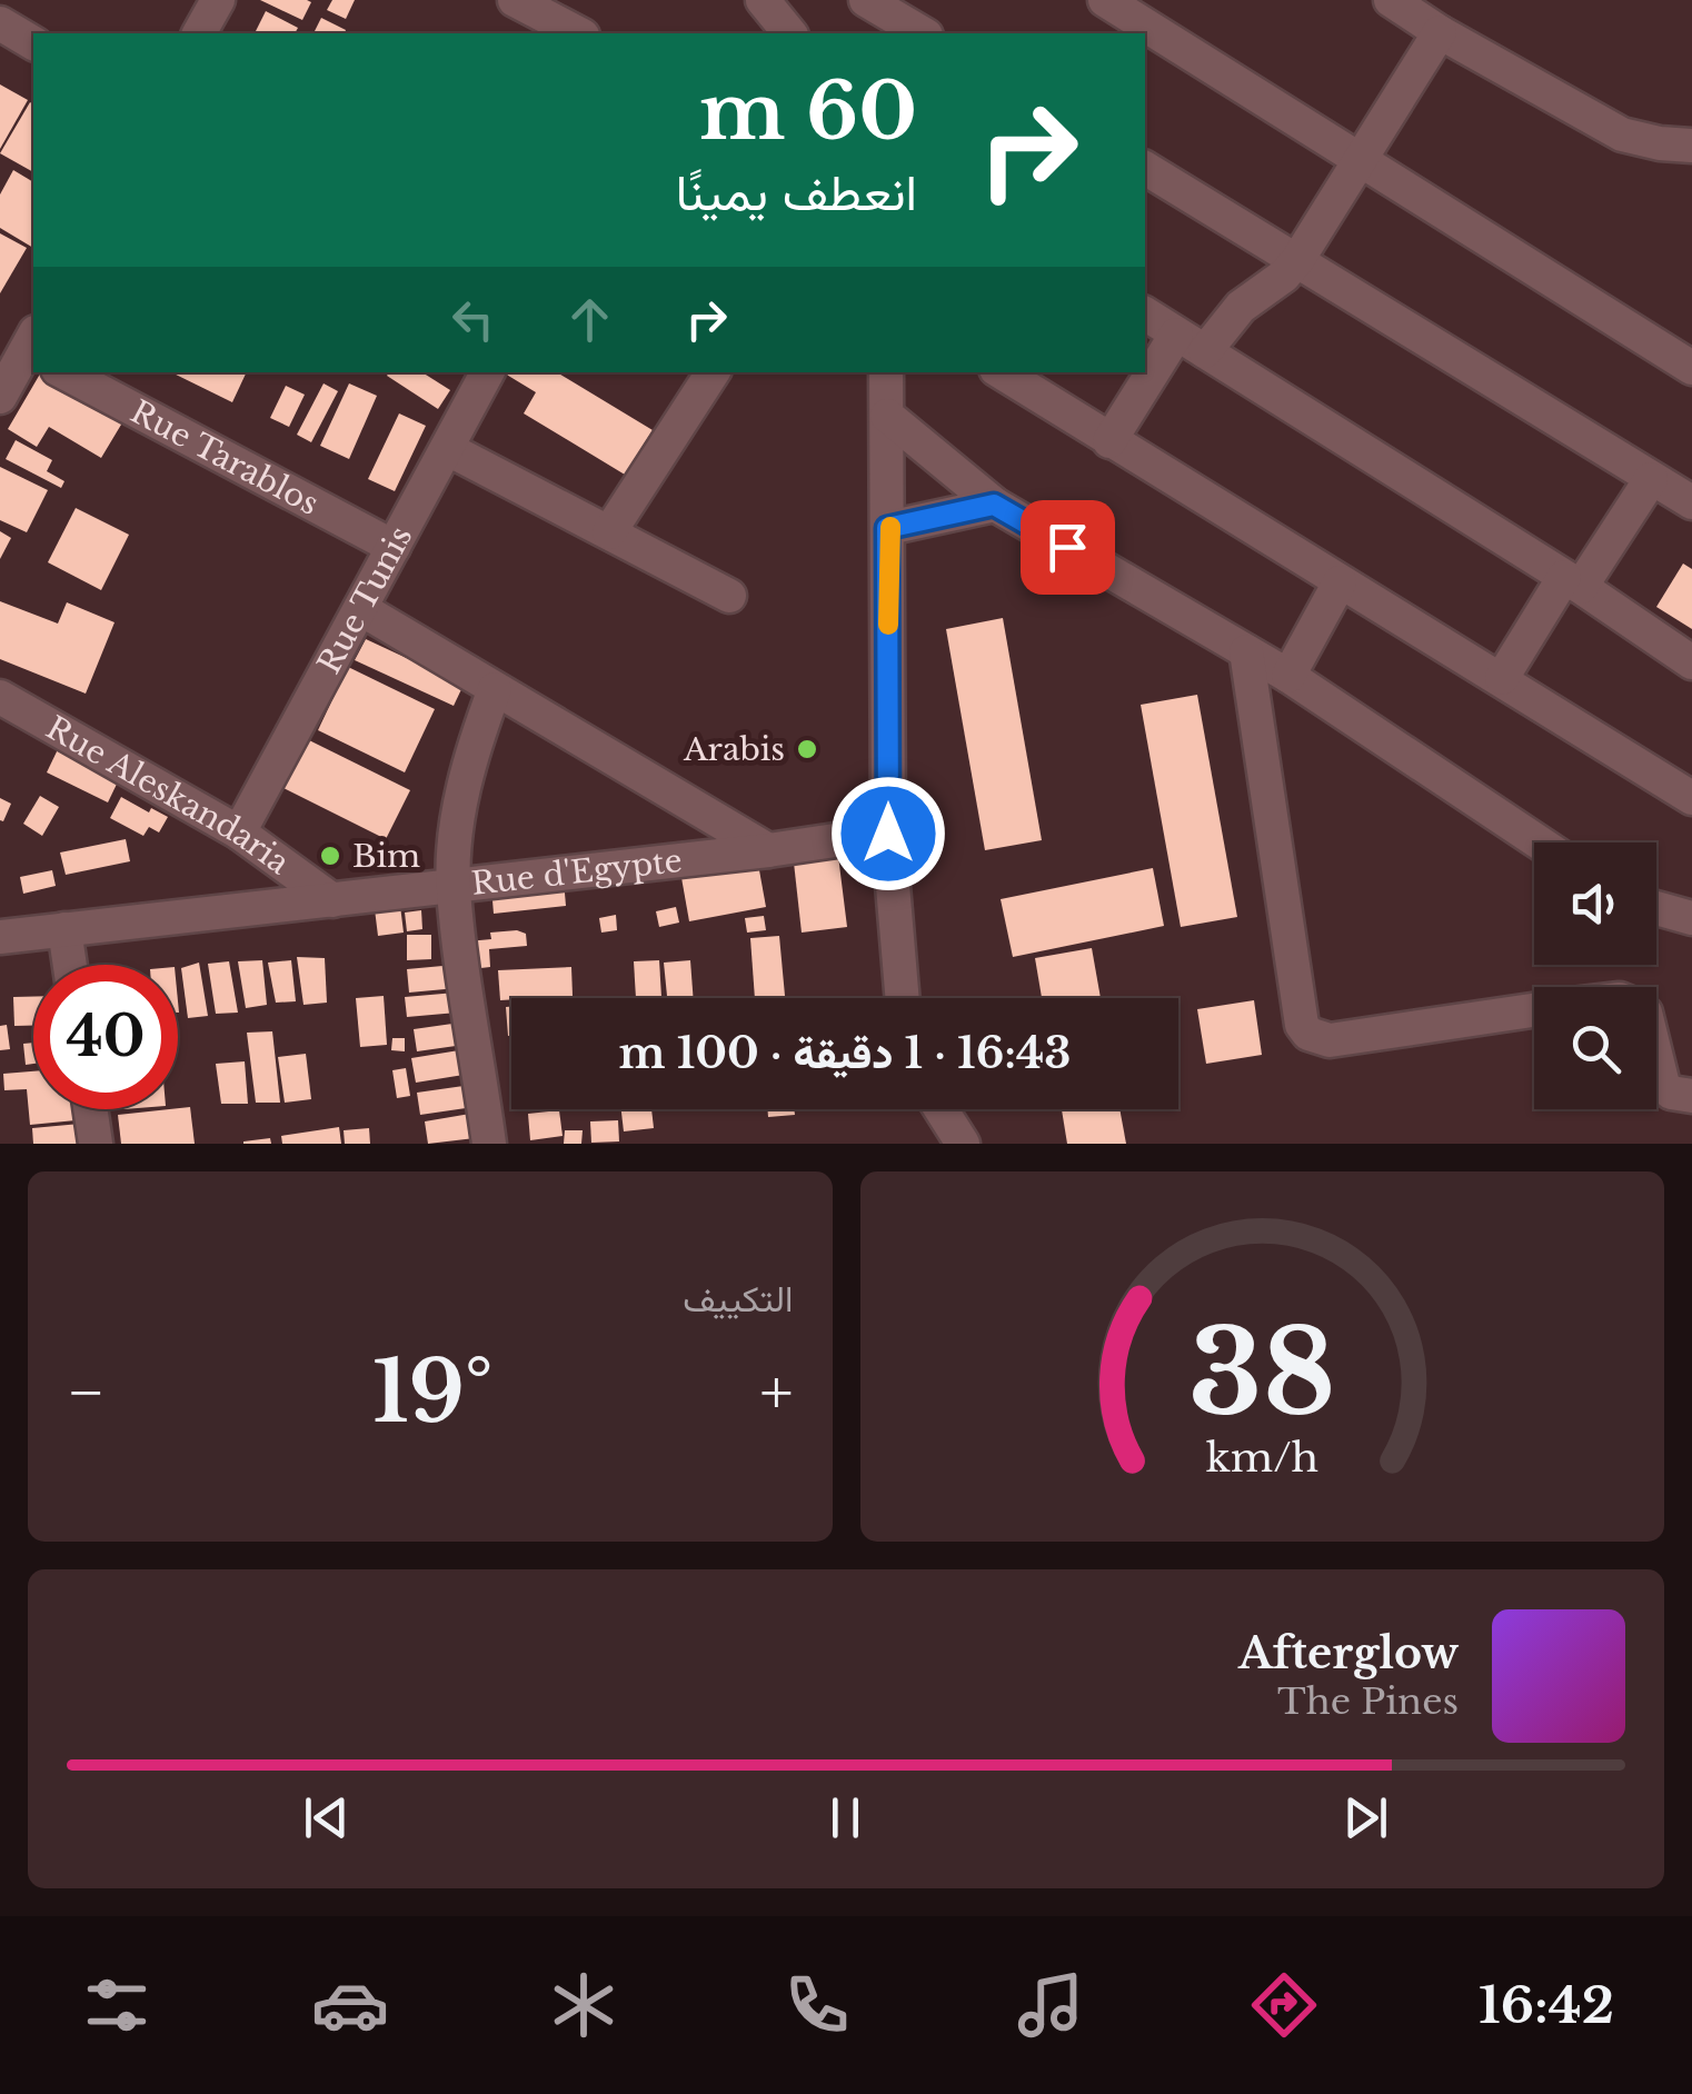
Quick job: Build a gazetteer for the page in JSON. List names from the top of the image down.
{
  "streets": {
    "street": [
      "Rue Tarablos",
      "Rue Tunis",
      "Rue Aleskandaria",
      "Rue d'Egypte"
    ]
  },
  "crossings": [
    ["Rue Tarablos", "Rue Tunis"],
    ["Rue Tunis", "Rue Aleskandaria"],
    ["Rue Aleskandaria", "Rue d'Egypte"]
  ],
  "places": ["Arabis", "Bim"],
  "page": {
    "turn": ["60 m", "انعطف يمينًا"],
    "limit": "40",
    "trip": "16:43 · 1 دقيقة · 100 m",
    "tile": "التكييف",
    "heat": ["−", "19°", "+"],
    "song": ["Afterglow", "The Pines"],
    "tabs": "16:42",
    "gauge": ["38", "km/h"]
  }
}
